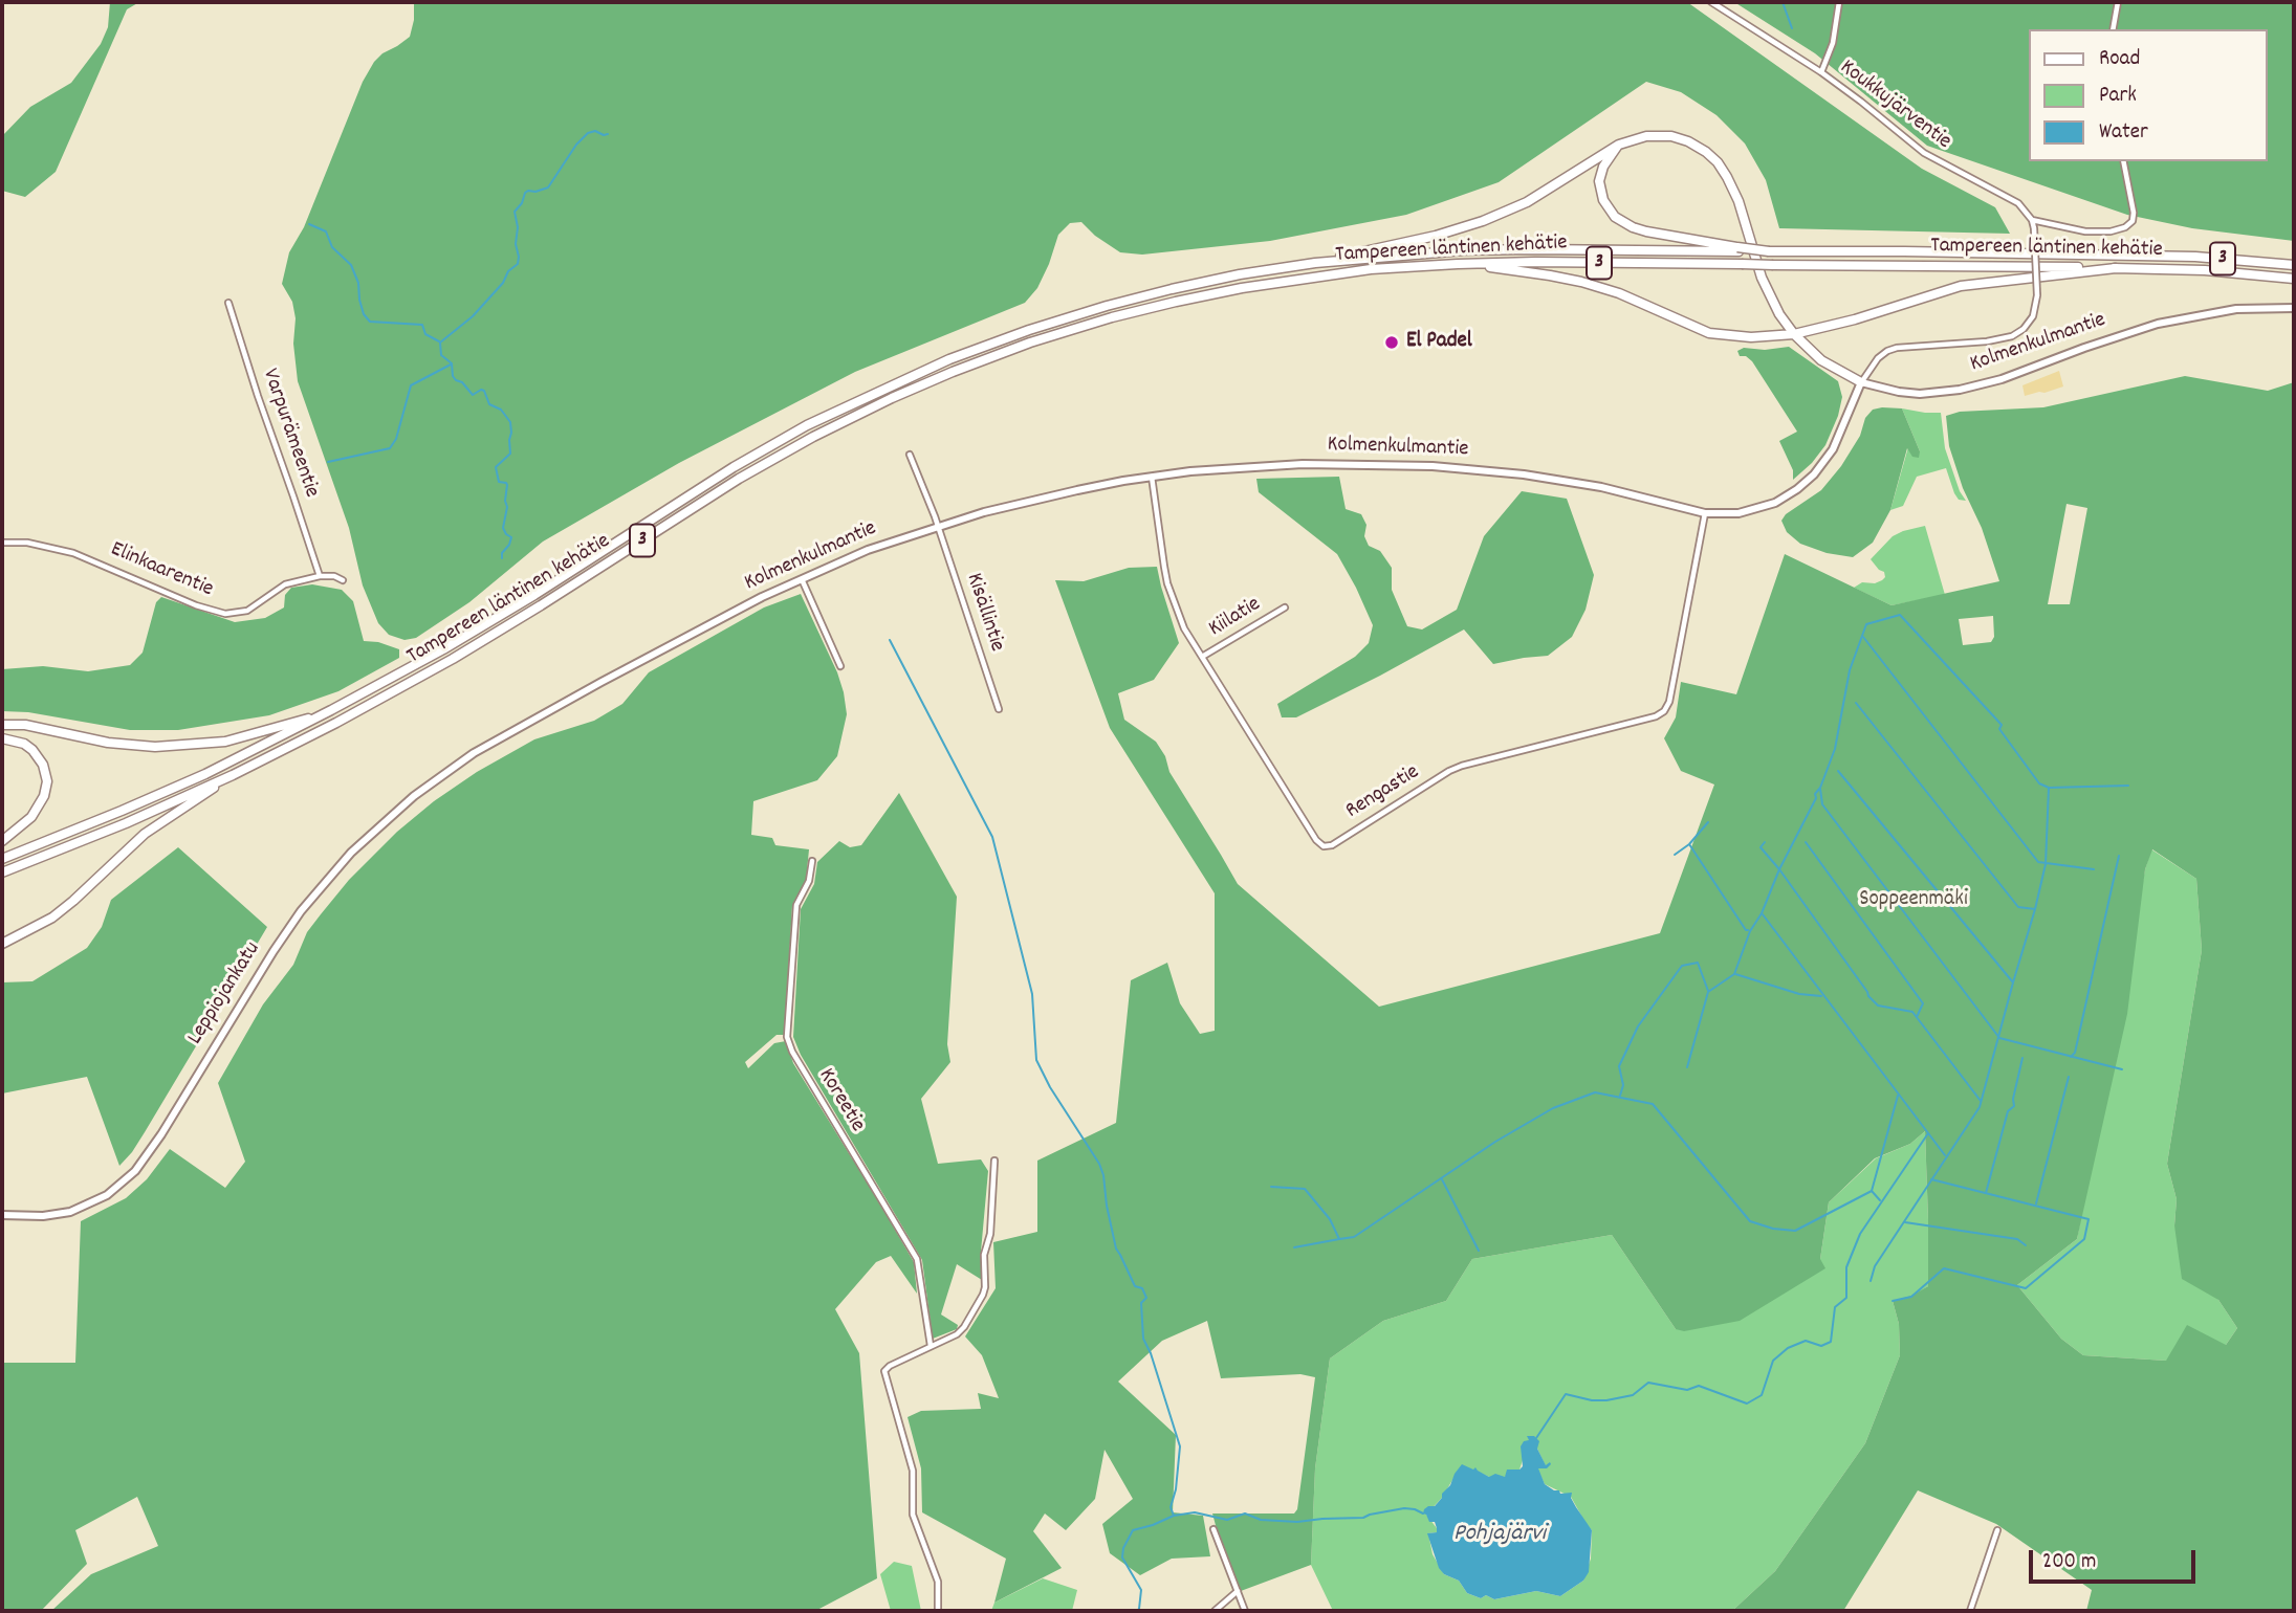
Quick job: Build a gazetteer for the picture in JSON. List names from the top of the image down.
{
  "streets": {
    "highway": ["Tampereen läntinen kehätie", "3"],
    "street": [
      "Koukkujärventie",
      "Kolmenkulmantie",
      "Varpurämeentie",
      "Elinkaarentie",
      "Kisällintie",
      "Kiilatie",
      "Rengastie",
      "Leppiojankatu",
      "Koreetie"
    ]
  },
  "crossings": [
    ["Kolmenkulmantie", "Kisällintie"],
    ["Kolmenkulmantie", "Rengastie"],
    ["Kolmenkulmantie", "Leppiojankatu"],
    ["Varpurämeentie", "Elinkaarentie"],
    ["Kiilatie", "Rengastie"]
  ],
  "water": ["Pohjajärvi"],
  "parks": ["Soppeenmäki"],
  "places": ["El Padel"],
  "legend": ["Road", "Park", "Water"],
  "scale_bar": "200 m"
}
